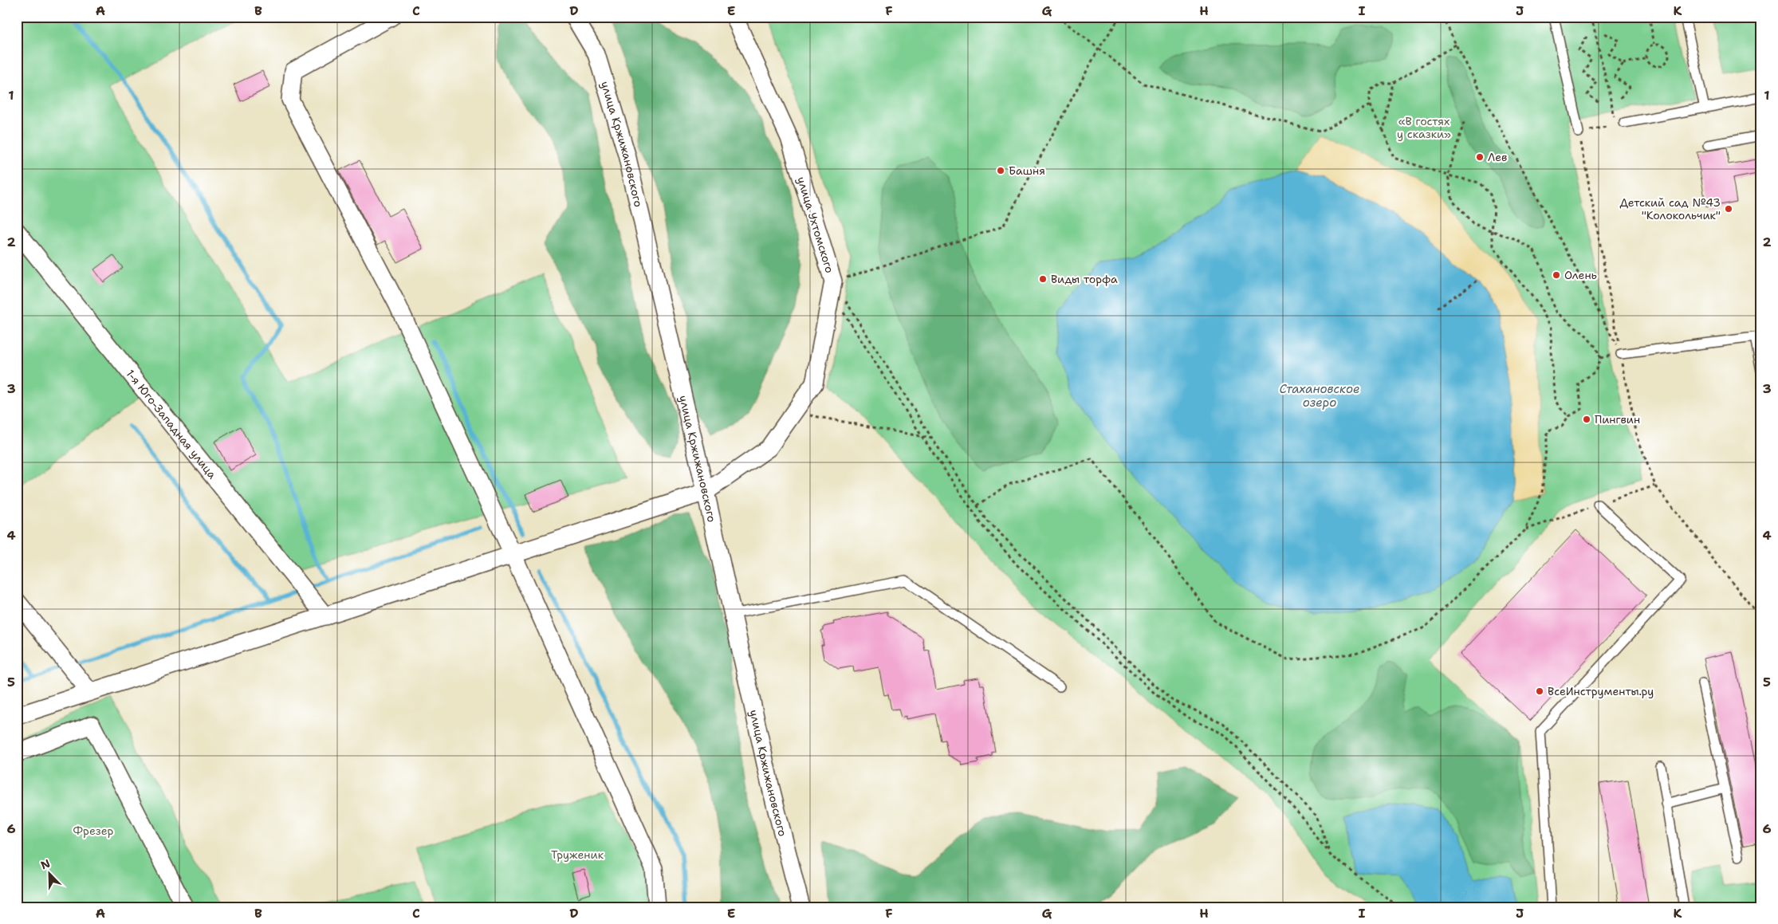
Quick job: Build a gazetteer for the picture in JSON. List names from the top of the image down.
{
  "streets": {
    "street": ["улица Кржижановского", "улица Ухтомского", "1-я Юго-Западная улица"]
  },
  "crossings": [
    ["улица Кржижановского", "улица Ухтомского"],
    ["улица Ухтомского", "1-я Юго-Западная улица"]
  ],
  "water": ["Стахановское озеро"],
  "parks": ["«В гостях у сказки»", "Фрезер", "Труженик"],
  "places": [
    "Лев",
    "Башня",
    "Детский сад №43 \"Колокольчик\"",
    "Олень",
    "Виды торфа",
    "Пингвин",
    "ВсеИнструменты.ру"
  ],
  "north": "top left",
  "grid": {
    "columns": [
      "A",
      "B",
      "C",
      "D",
      "E",
      "F",
      "G",
      "H",
      "I",
      "J",
      "K"
    ],
    "rows": [
      "1",
      "2",
      "3",
      "4",
      "5",
      "6"
    ]
  }
}
